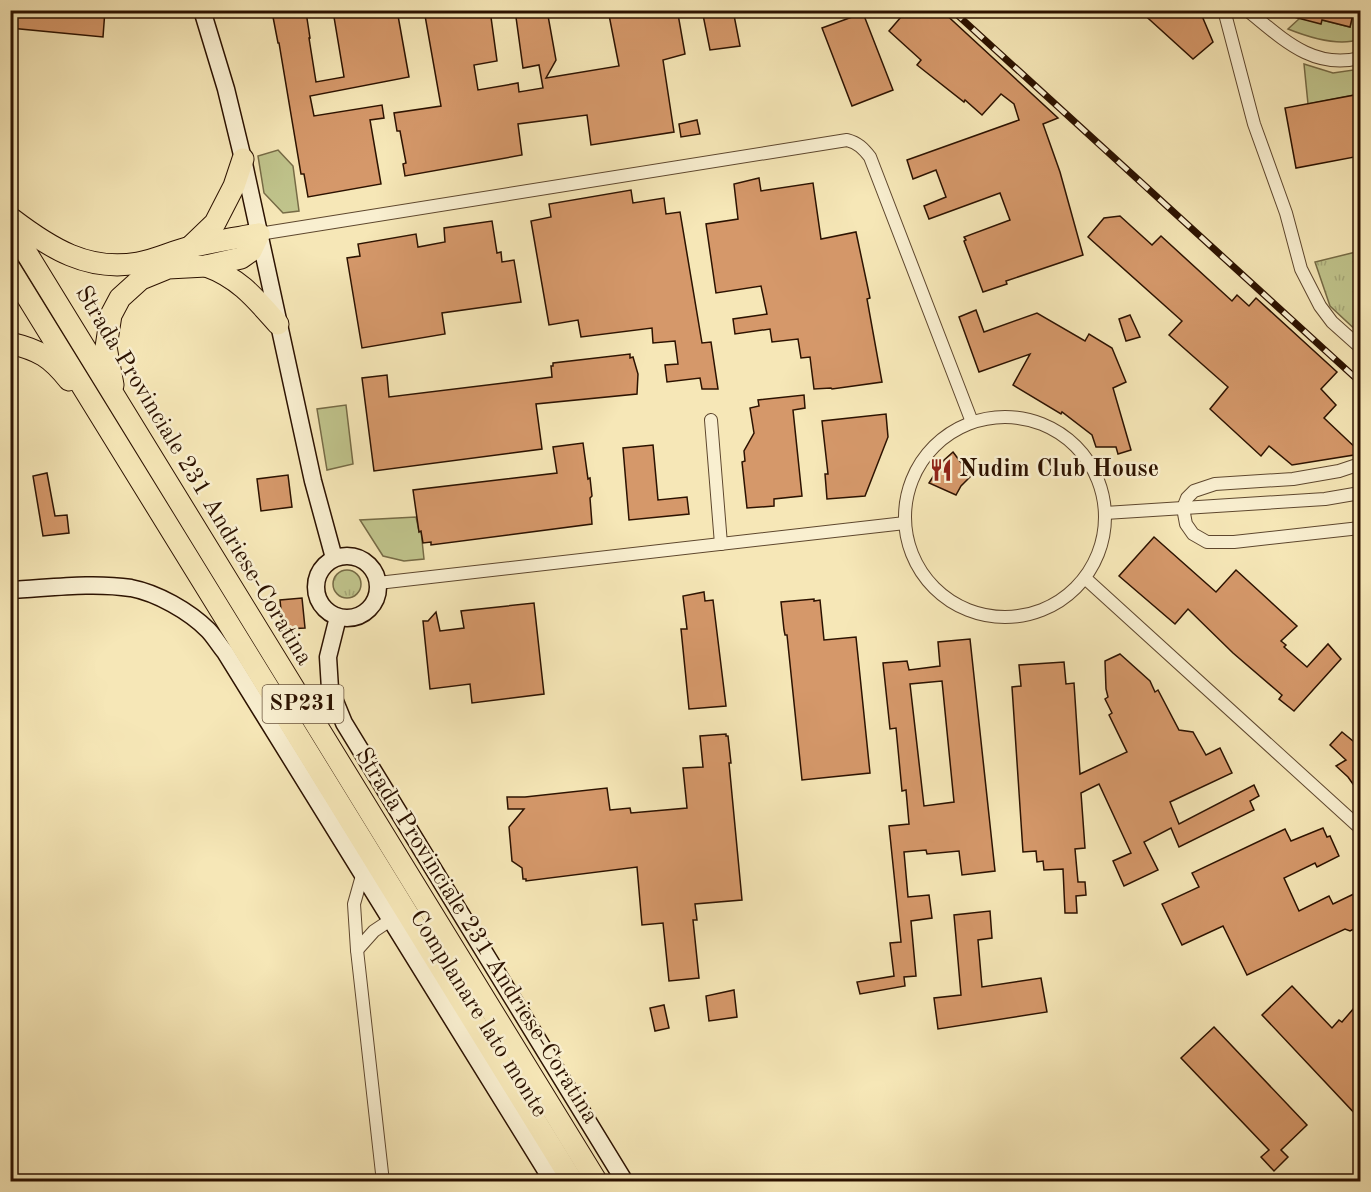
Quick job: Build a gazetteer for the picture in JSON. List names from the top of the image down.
{
  "streets": {
    "highway": ["Strada Provinciale 231 Andriese-Coratina", "SP231"],
    "street": ["Complanare lato monte"]
  },
  "places": {
    "restaurant": ["Nudim Club House"]
  }
}
